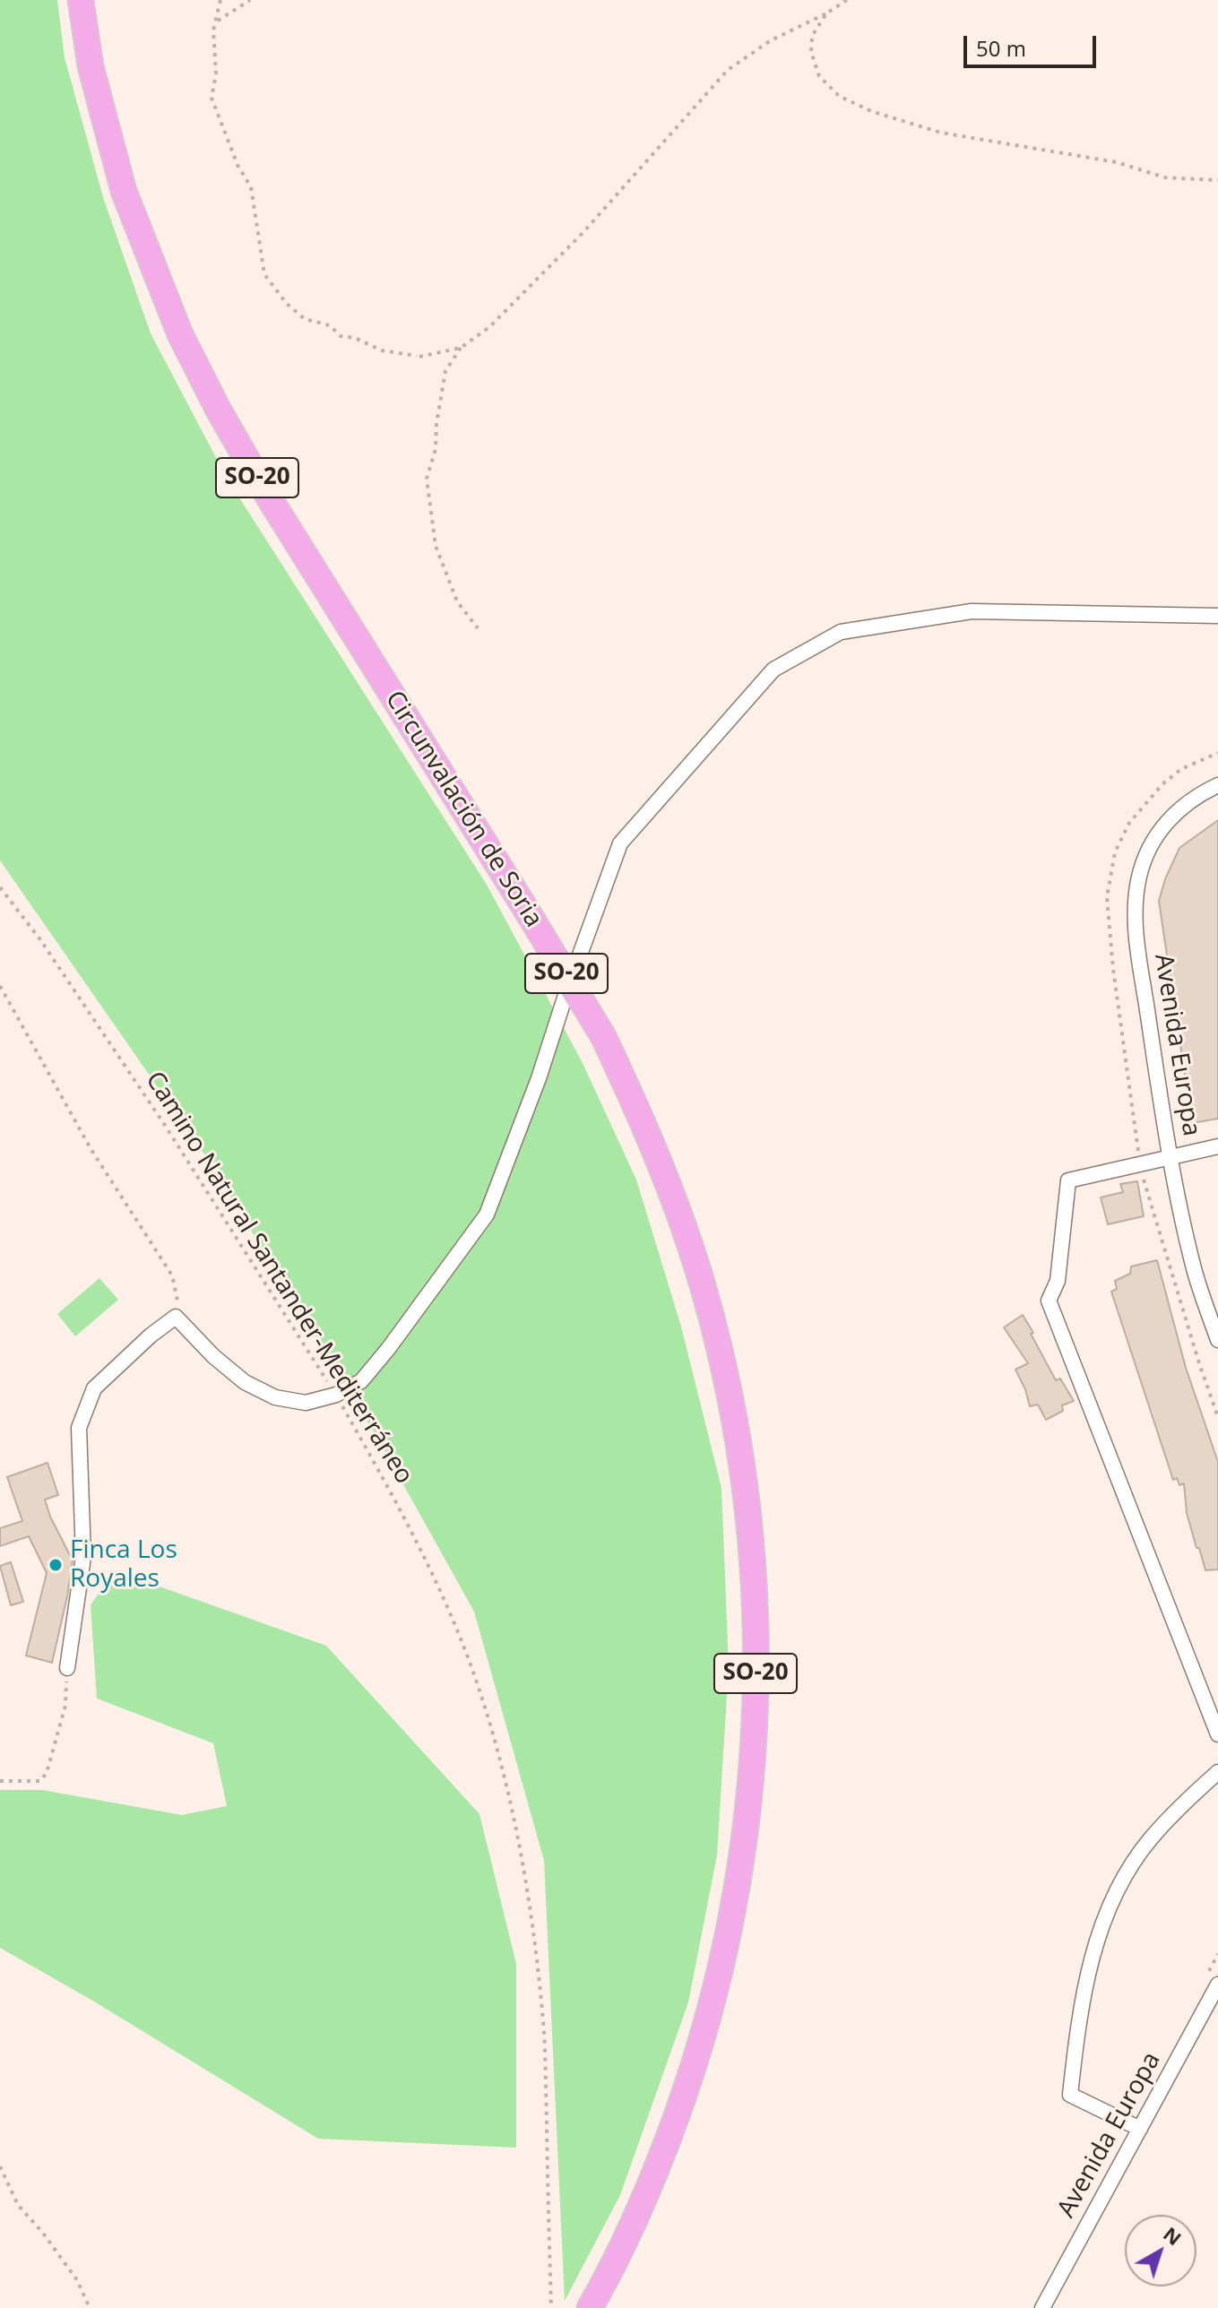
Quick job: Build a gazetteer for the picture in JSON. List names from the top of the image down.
{
  "streets": {
    "highway": ["SO-20", "Circunvalación de Soria"],
    "street": ["Avenida Europa"],
    "path": ["Camino Natural Santander-Mediterráneo"]
  },
  "places": ["Finca Los Royales"],
  "scale_bar": "50 m",
  "north": "top right"
}
